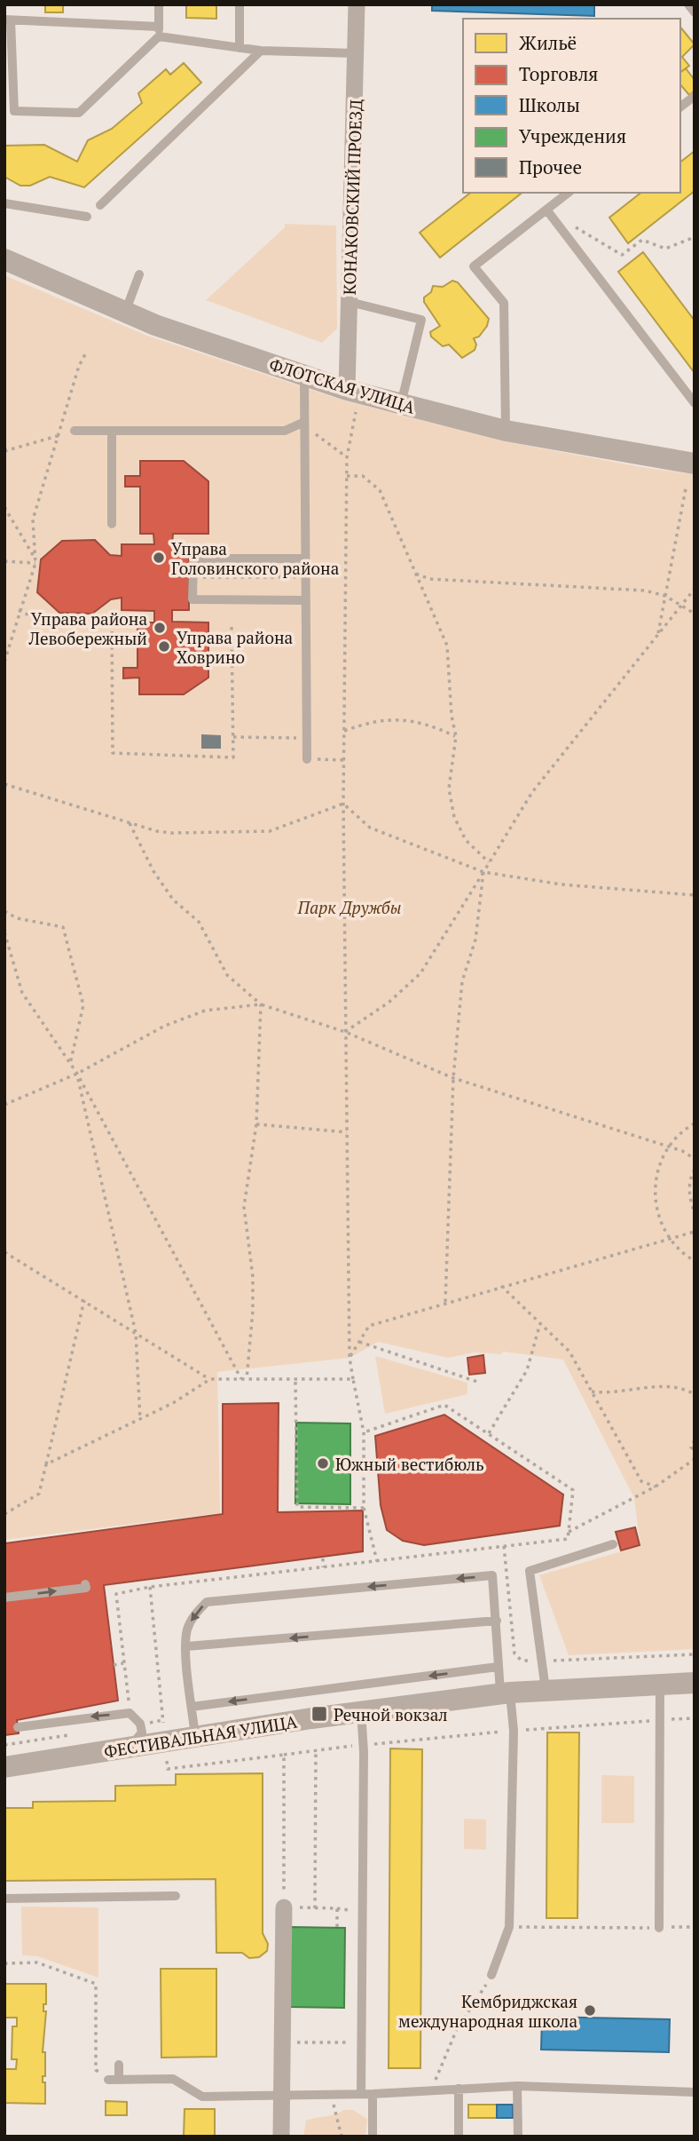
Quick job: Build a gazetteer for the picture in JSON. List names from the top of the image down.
{
  "streets": {
    "street": ["КОНАКОВСКИЙ ПРОЕЗД", "ФЛОТСКАЯ УЛИЦА", "ФЕСТИВАЛЬНАЯ УЛИЦА"]
  },
  "crossings": [
    ["КОНАКОВСКИЙ ПРОЕЗД", "ФЛОТСКАЯ УЛИЦА"]
  ],
  "parks": ["Парк Дружбы"],
  "places": {
    "other": [
      "Управа Головинского района",
      "Управа района Левобережный",
      "Управа района Ховрино",
      "Южный вестибюль",
      "Кембриджская международная школа"
    ],
    "transit": ["Речной вокзал"]
  },
  "legend": [
    "Жильё",
    "Торговля",
    "Школы",
    "Учреждения",
    "Прочее"
  ]
}
